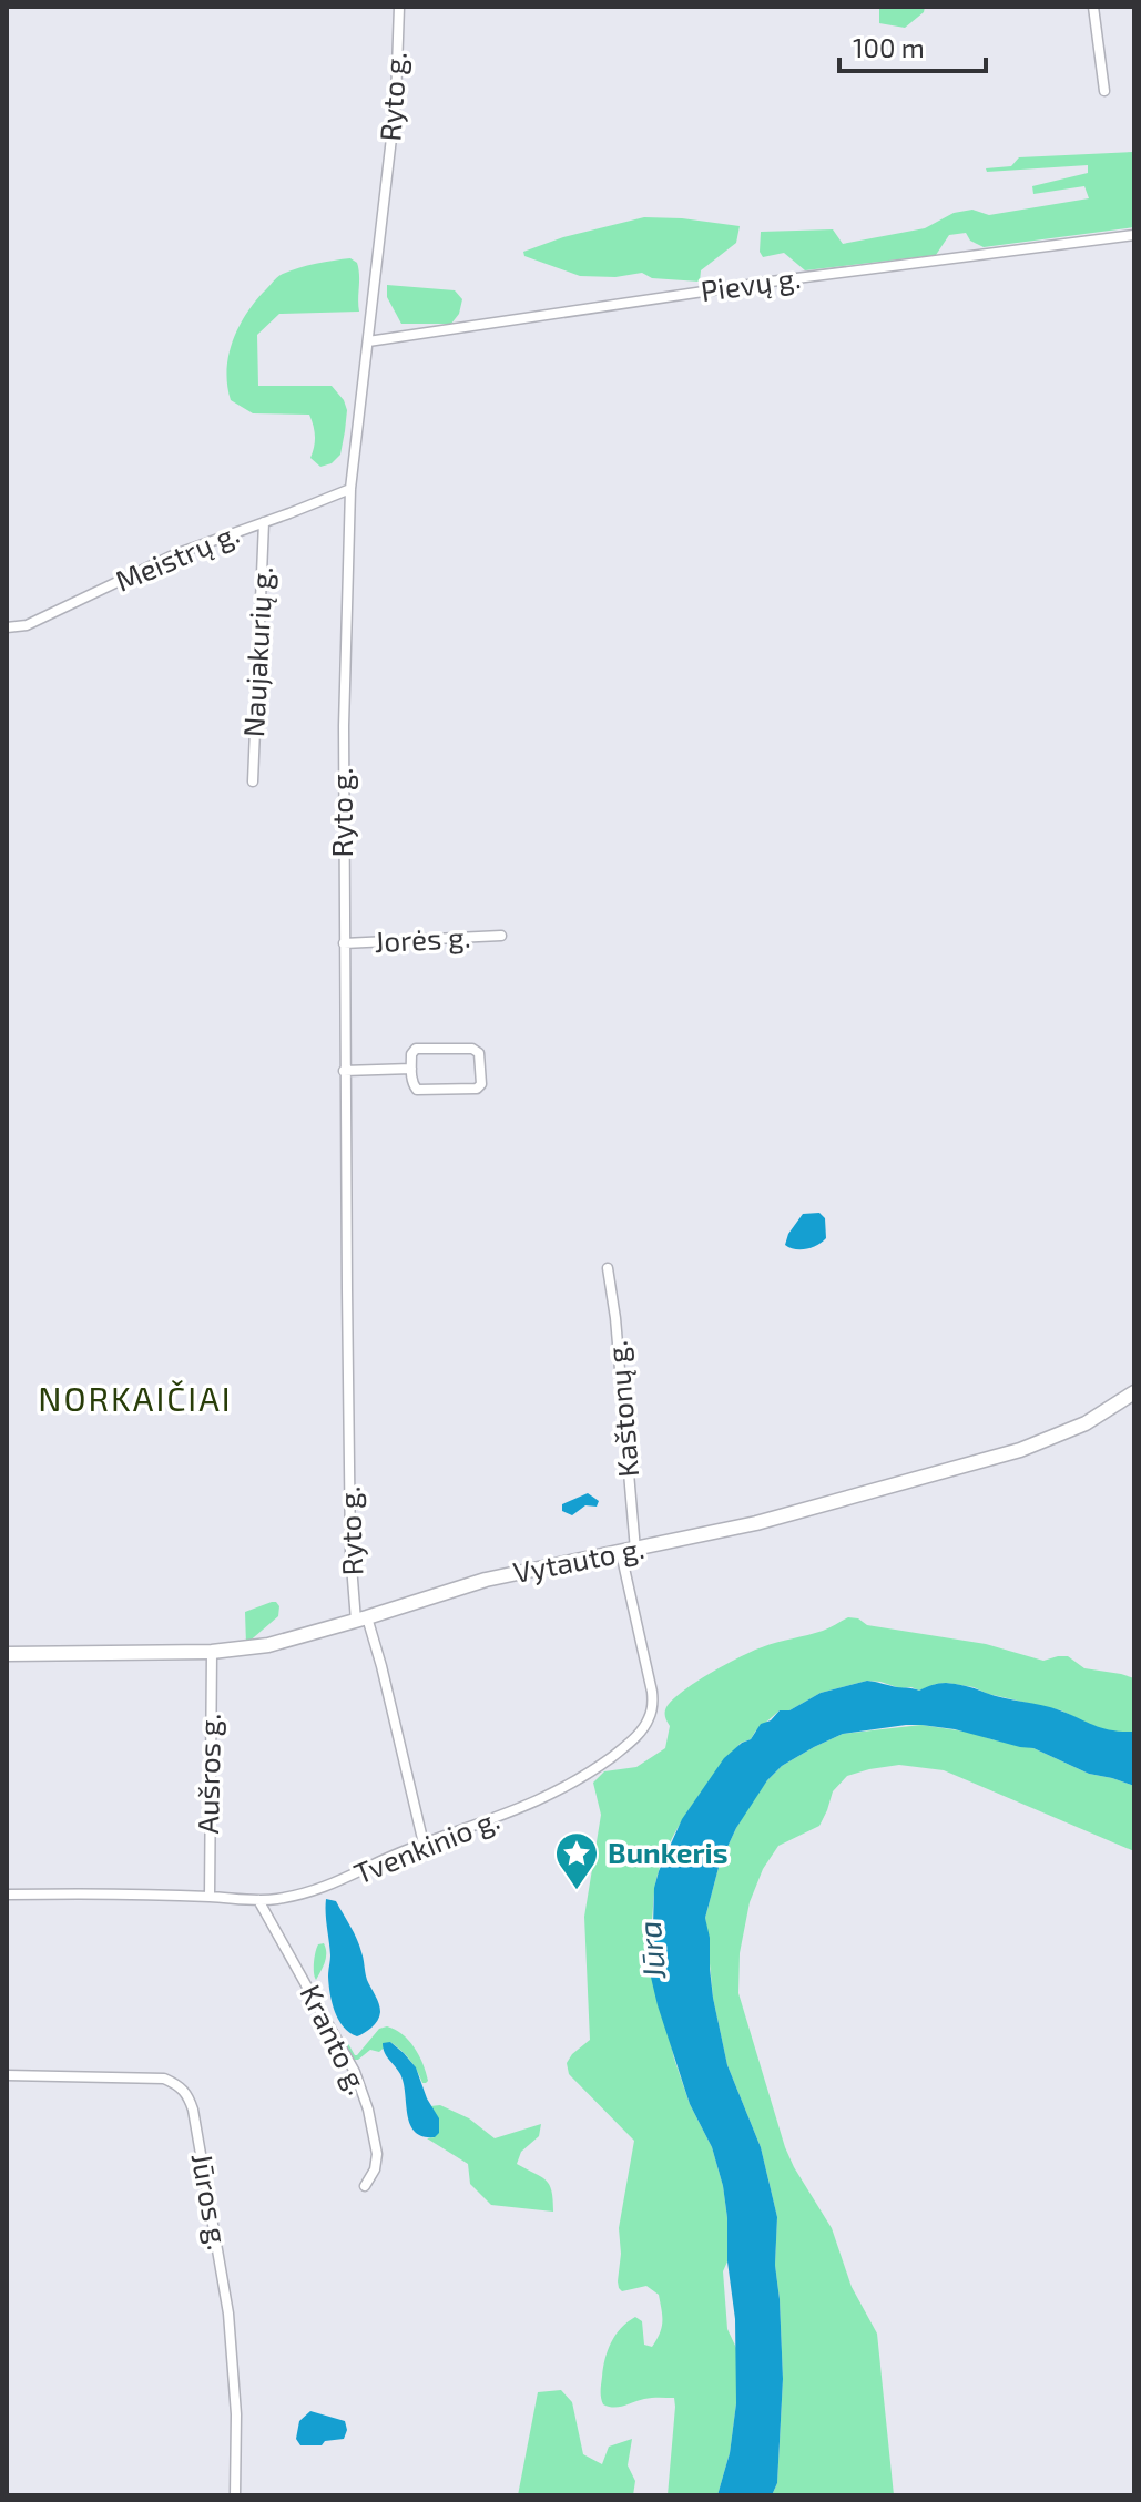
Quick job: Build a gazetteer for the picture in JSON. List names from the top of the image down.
{
  "streets": {
    "main road": ["Vytauto g."],
    "street": [
      "Ryto g.",
      "Pievų g.",
      "Meistrų g.",
      "Naujakurių g.",
      "Jorės g.",
      "Kaštonų g.",
      "Aušros g.",
      "Tvenkinio g.",
      "Kranto g.",
      "Jūros g."
    ]
  },
  "crossings": [
    ["Ryto g.", "Pievų g."],
    ["Ryto g.", "Meistrų g."],
    ["Ryto g.", "Jorės g."],
    ["Ryto g.", "Vytauto g."],
    ["Ryto g.", "Tvenkinio g."],
    ["Meistrų g.", "Naujakurių g."],
    ["Kaštonų g.", "Vytauto g."],
    ["Kaštonų g.", "Tvenkinio g."],
    ["Vytauto g.", "Aušros g."],
    ["Vytauto g.", "Tvenkinio g."],
    ["Aušros g.", "Tvenkinio g."],
    ["Tvenkinio g.", "Kranto g."]
  ],
  "districts": ["NORKAIČIAI"],
  "water": ["Jūra"],
  "places": {
    "place": ["Bunkeris"]
  },
  "scale_bar": "100 m"
}
